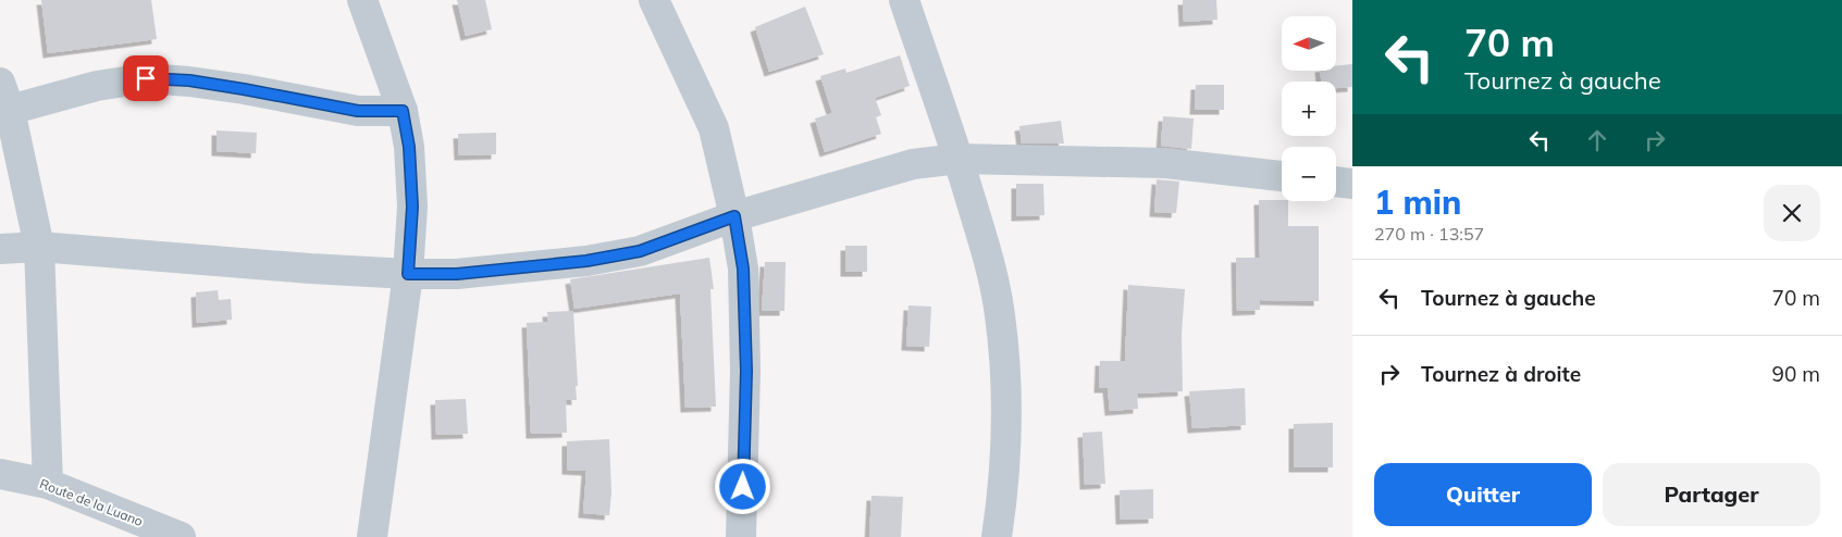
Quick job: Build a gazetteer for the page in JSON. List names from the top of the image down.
{
  "streets": {
    "street": ["Route de la Luano"]
  },
  "north": "left",
  "page": {
    "turn": ["70 m", "Tournez à gauche"],
    "map_buttons": ["+", "−"],
    "heading": ["1 min", "270 m · 13:57"],
    "list": [
      {
        "name": "Tournez à gauche",
        "value": "70 m"
      },
      {
        "name": "Tournez à droite",
        "value": "90 m"
      }
    ],
    "buttons": ["Quitter", "Partager"]
  }
}
